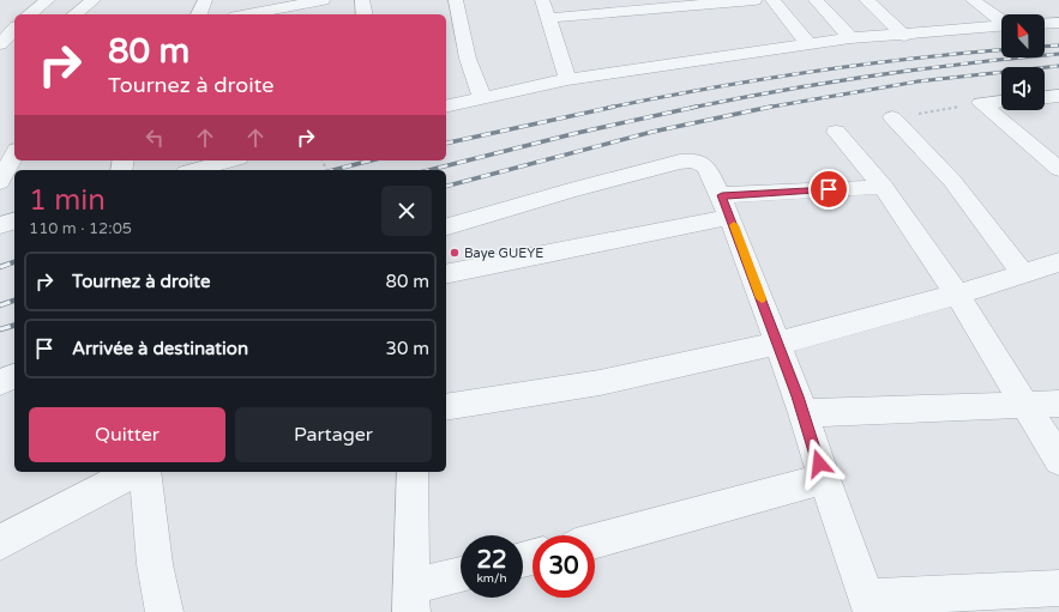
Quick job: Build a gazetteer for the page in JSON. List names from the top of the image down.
{
  "places": ["Baye GUEYE"],
  "north": "top",
  "page": {
    "turn": ["80 m", "Tournez à droite"],
    "heading": ["1 min", "110 m · 12:05"],
    "list": [
      {
        "name": "Tournez à droite",
        "value": "80 m"
      },
      {
        "name": "Arrivée à destination",
        "value": "30 m"
      }
    ],
    "buttons": ["Quitter", "Partager"],
    "speed": "22 km/h",
    "limit": "30"
  }
}
